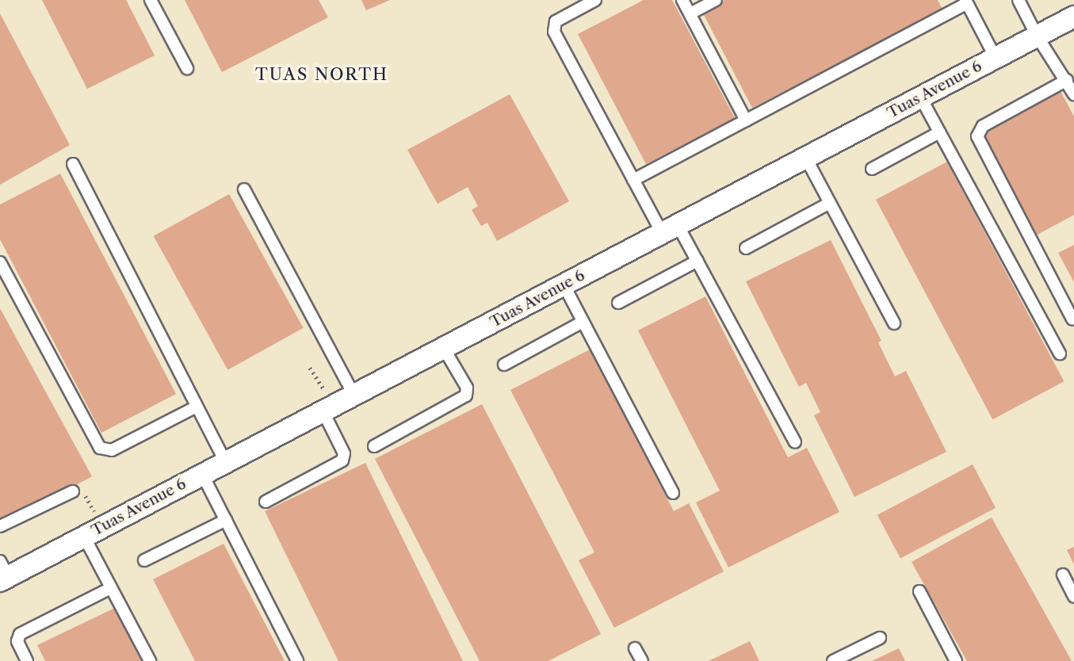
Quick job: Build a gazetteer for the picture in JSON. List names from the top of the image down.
{
  "streets": {
    "street": ["Tuas Avenue 6"]
  },
  "districts": ["TUAS NORTH"]
}
